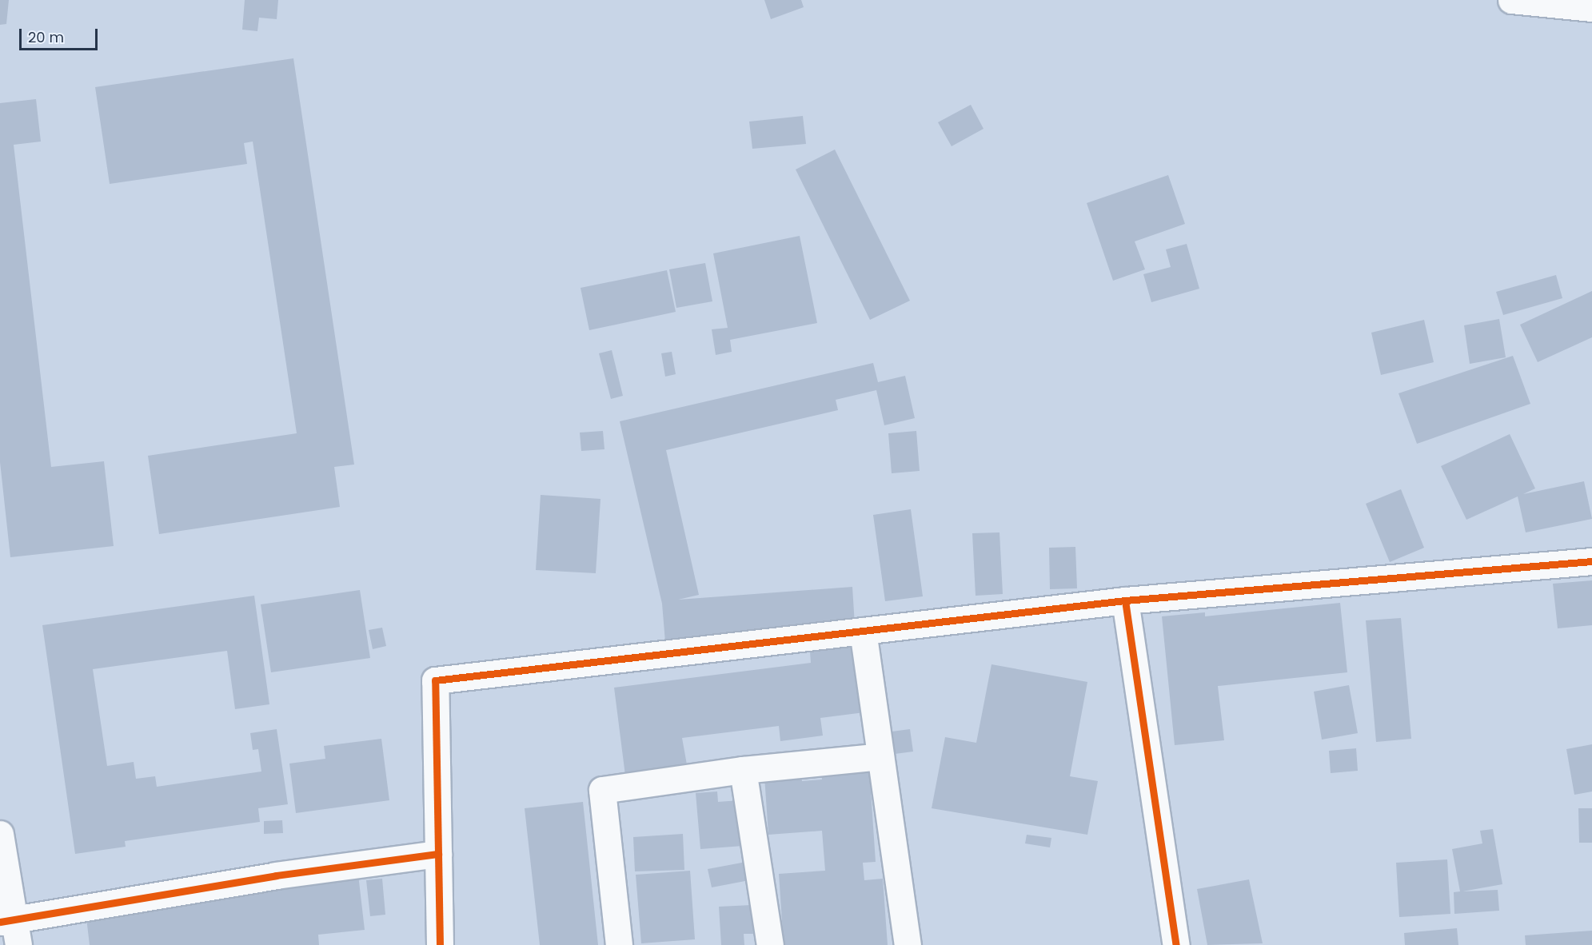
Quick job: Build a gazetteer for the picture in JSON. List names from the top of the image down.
{
  "scale_bar": "20 m"
}
